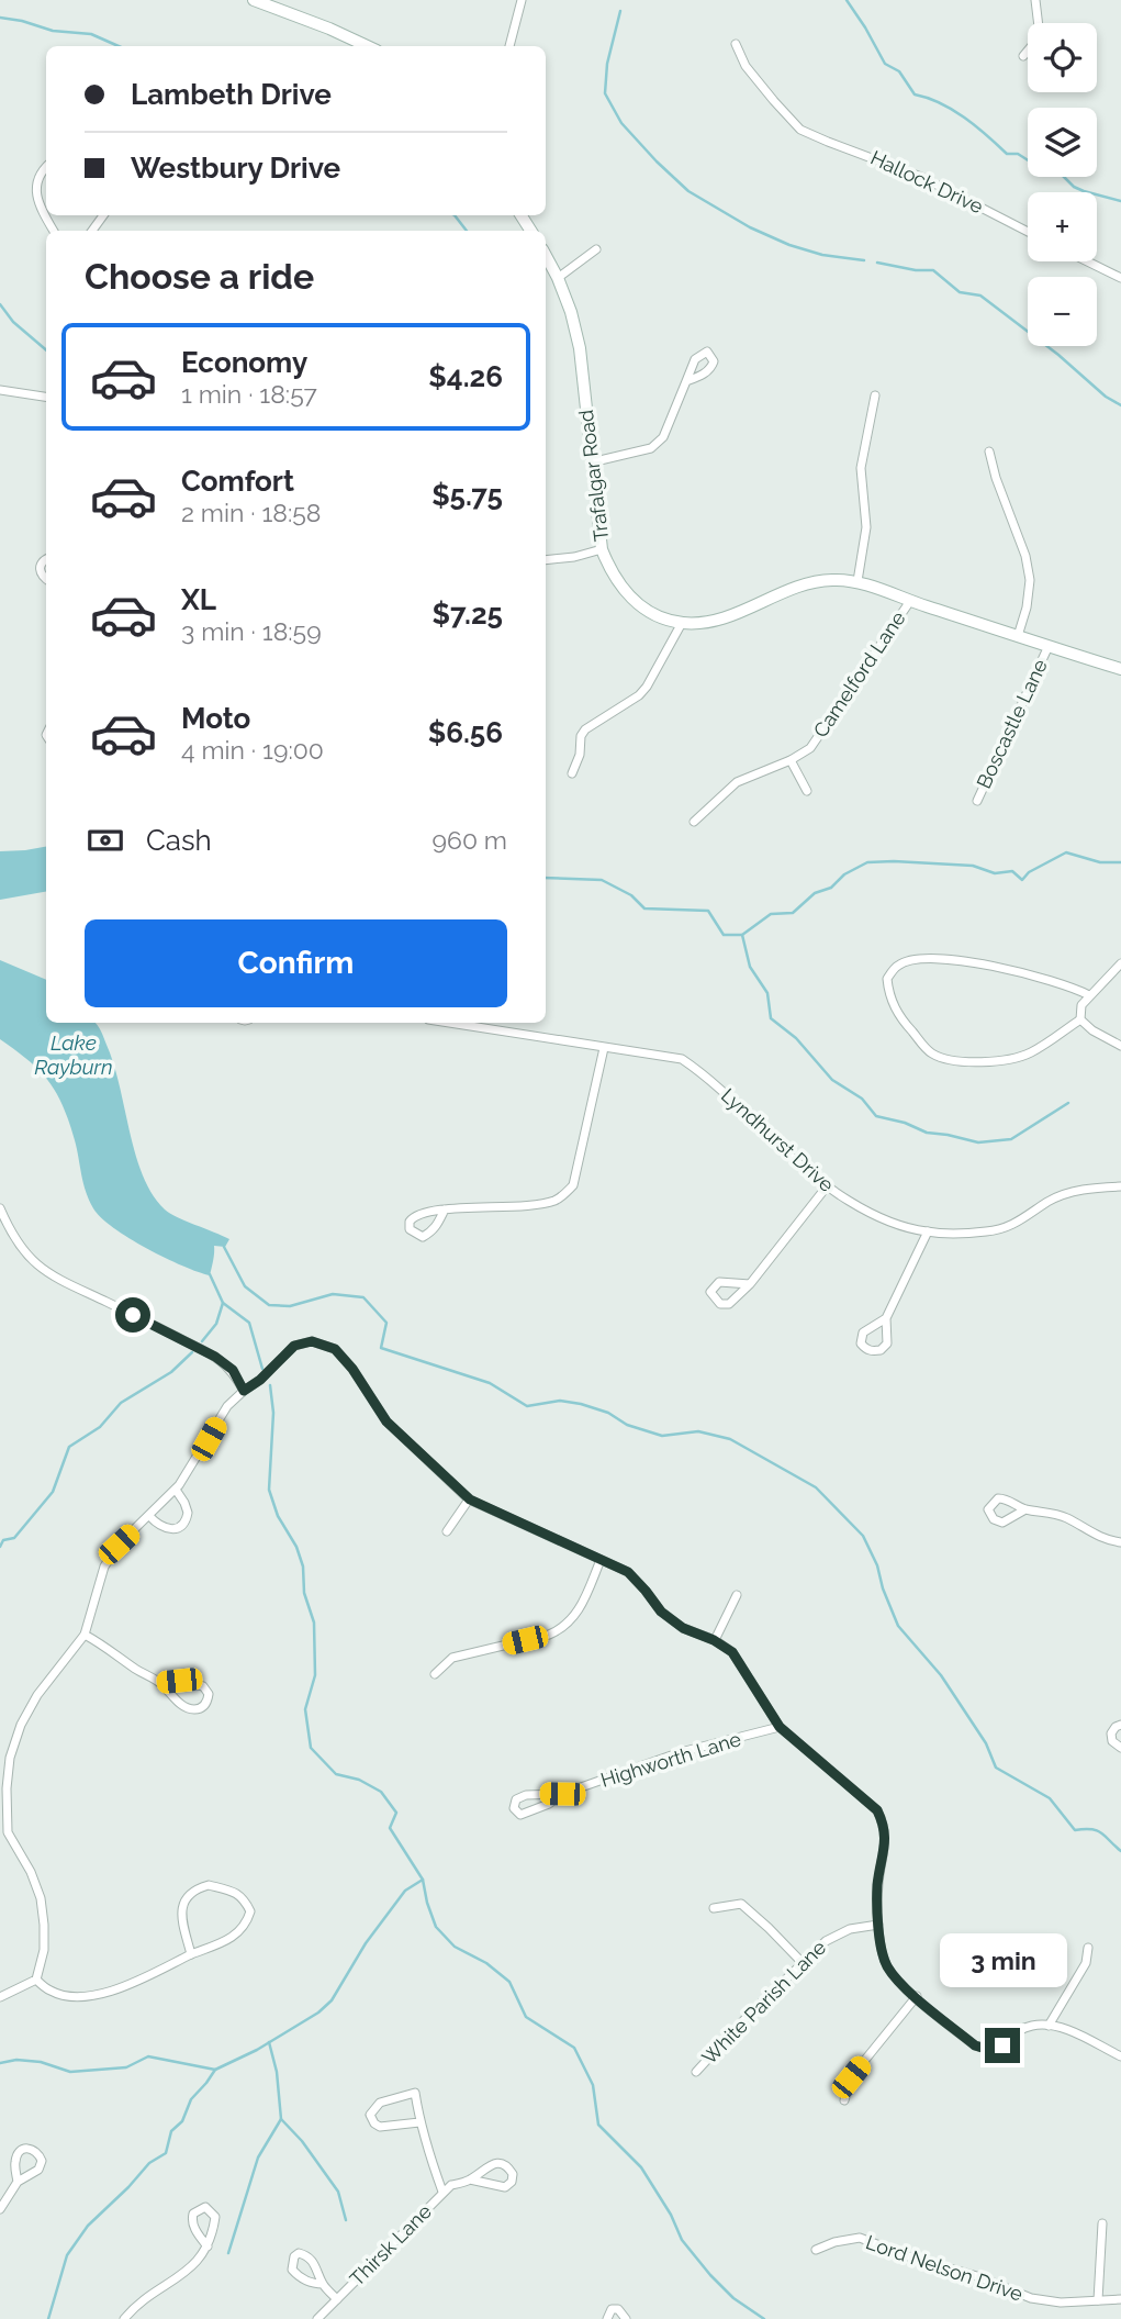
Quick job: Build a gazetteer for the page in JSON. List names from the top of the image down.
{
  "streets": {
    "street": [
      "Hallock Drive",
      "Trafalgar Road",
      "Camelford Lane",
      "Boscastle Lane",
      "Lyndhurst Drive",
      "Highworth Lane",
      "White Parish Lane",
      "Thirsk Lane",
      "Lord Nelson Drive"
    ]
  },
  "crossings": [
    ["Trafalgar Road", "Camelford Lane"],
    ["Trafalgar Road", "Boscastle Lane"]
  ],
  "water": ["Lake Rayburn"],
  "page": {
    "map_buttons": ["+", "−"],
    "banner": ["Lambeth Drive", "Westbury Drive"],
    "heading": "Choose a ride",
    "list": [
      {
        "name": "Economy",
        "note": "1 min · 18:57",
        "value": "$4.26"
      },
      {
        "name": "Comfort",
        "note": "2 min · 18:58",
        "value": "$5.75"
      },
      {
        "name": "XL",
        "note": "3 min · 18:59",
        "value": "$7.25"
      },
      {
        "name": "Moto",
        "note": "4 min · 19:00",
        "value": "$6.56"
      }
    ],
    "pay": ["Cash", "960 m"],
    "buttons": "Confirm",
    "bubble": "3 min"
  }
}
